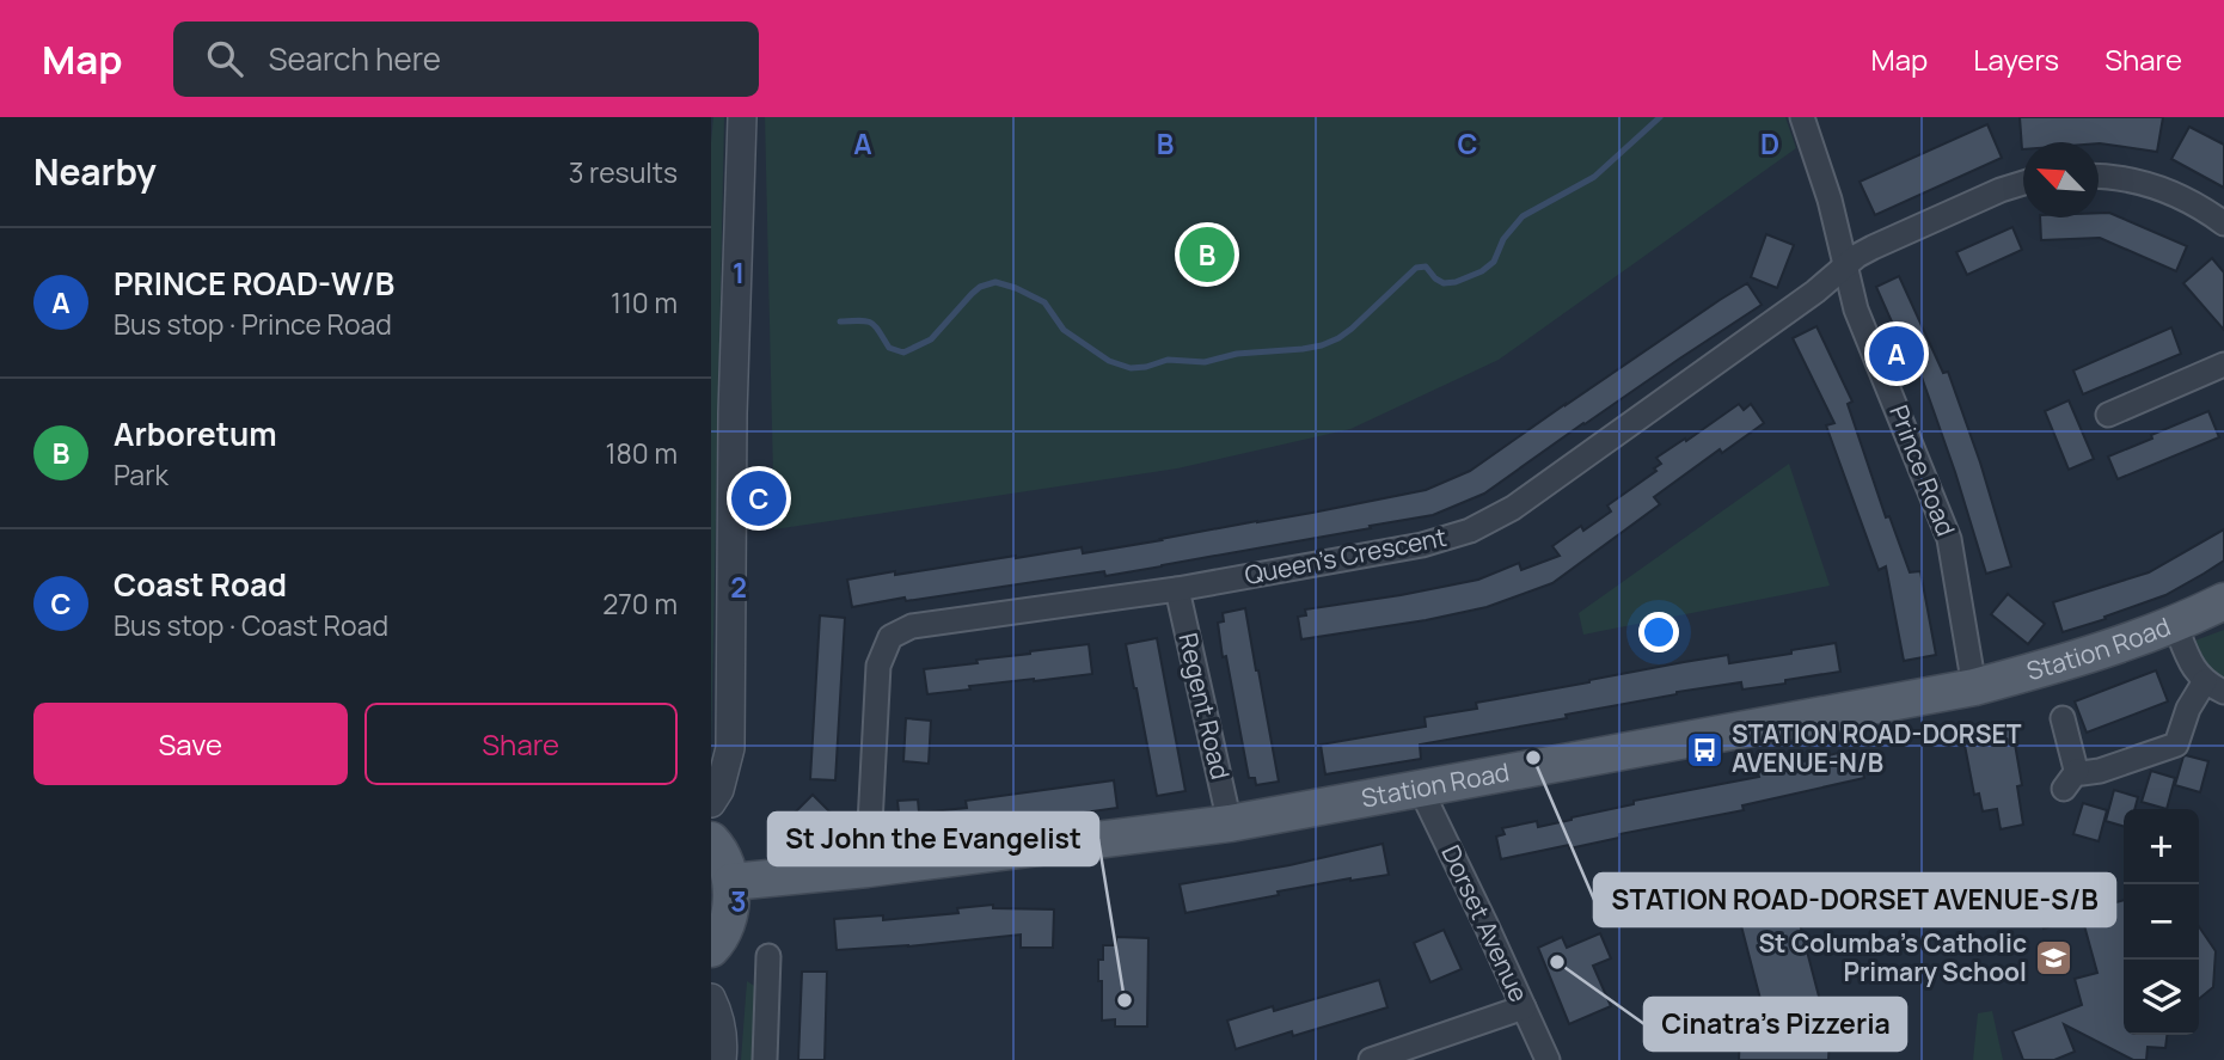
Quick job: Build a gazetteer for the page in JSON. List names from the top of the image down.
{
  "streets": {
    "main road": ["Station Road"],
    "street": [
      "Prince Road",
      "Queen's Crescent",
      "Regent Road",
      "Dorset Avenue"
    ]
  },
  "crossings": [
    ["Prince Road", "Queen's Crescent"],
    ["Prince Road", "Station Road"],
    ["Queen's Crescent", "Station Road"],
    ["Queen's Crescent", "Regent Road"],
    ["Station Road", "Regent Road"],
    ["Station Road", "Dorset Avenue"]
  ],
  "places": {
    "bus stop": ["STATION ROAD-DORSET AVENUE-N/B"],
    "other": ["STATION ROAD-DORSET AVENUE-S/B", "Cinatra's Pizzeria", "St John the Evangelist"],
    "school or university": ["St Columba's Catholic Primary School"]
  },
  "north": "top left",
  "page": {
    "header": "Map",
    "search": "Search here",
    "nav": ["Map", "Layers", "Share"],
    "heading": ["Nearby", "3 results"],
    "pins": ["B", "A", "C"],
    "list": [
      {
        "mark": "A",
        "name": "PRINCE ROAD-W/B",
        "note": "Bus stop · Prince Road",
        "value": "110 m"
      },
      {
        "mark": "B",
        "name": "Arboretum",
        "note": "Park",
        "value": "180 m"
      },
      {
        "mark": "C",
        "name": "Coast Road",
        "note": "Bus stop · Coast Road",
        "value": "270 m"
      }
    ],
    "buttons": ["Save", "Share"],
    "map_buttons": ["+", "−"]
  },
  "grid": {
    "columns": [
      "A",
      "B",
      "C",
      "D"
    ],
    "rows": ["1", "2", "3"]
  }
}
